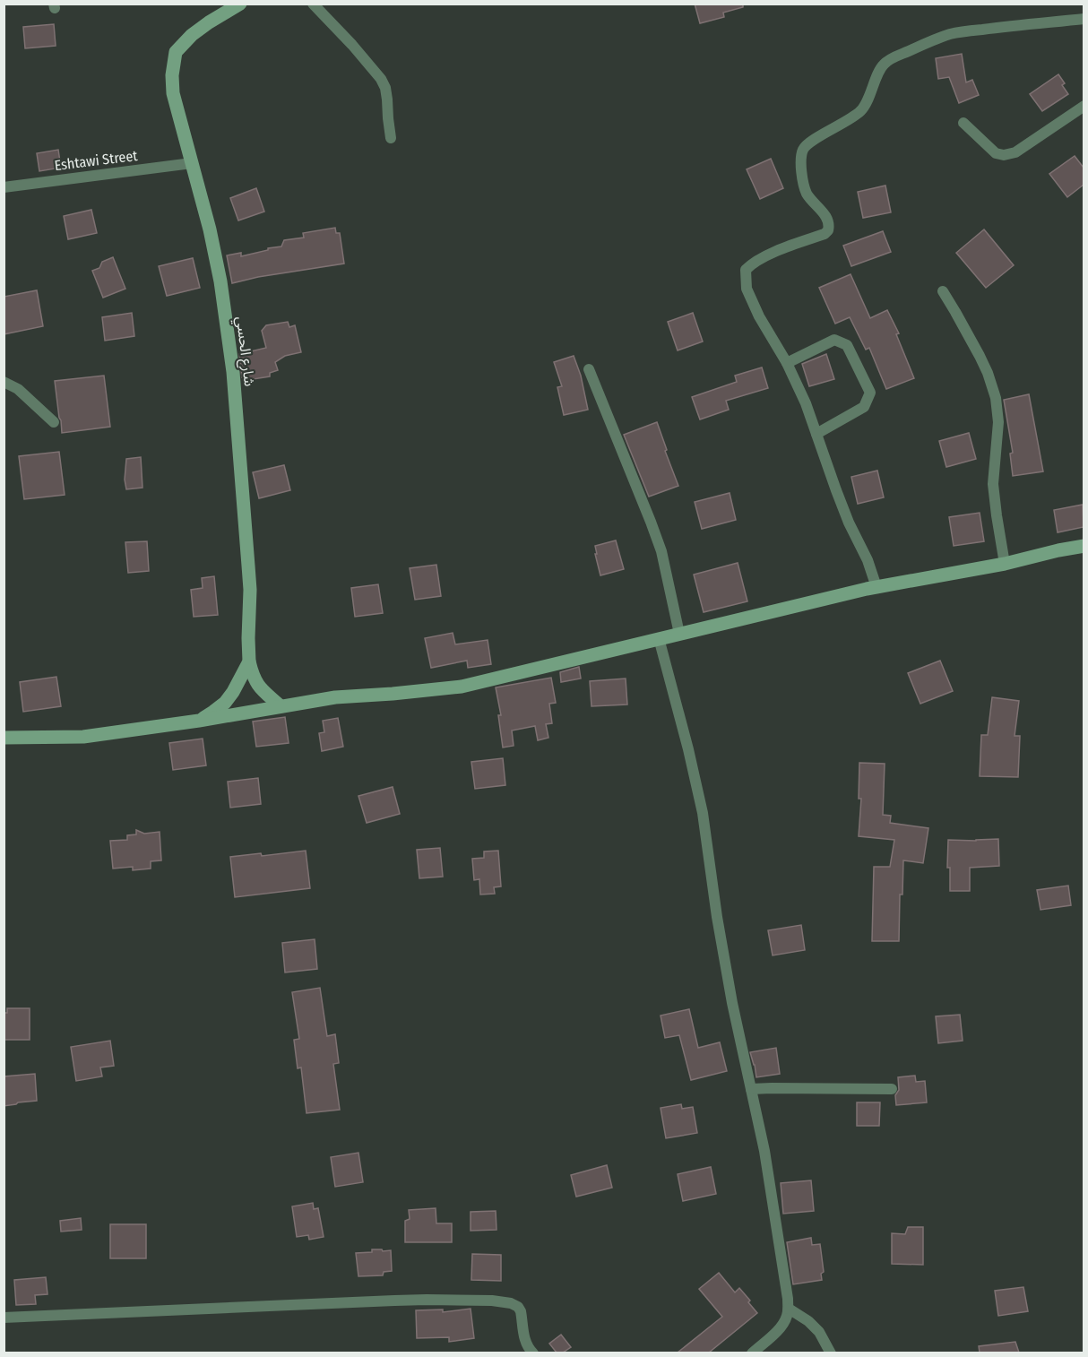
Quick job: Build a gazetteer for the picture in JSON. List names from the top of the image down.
{
  "streets": {
    "street": ["Eshtawi Street", "شارع الحسي"]
  },
  "crossings": [
    ["Eshtawi Street", "شارع الحسي"]
  ]
}
